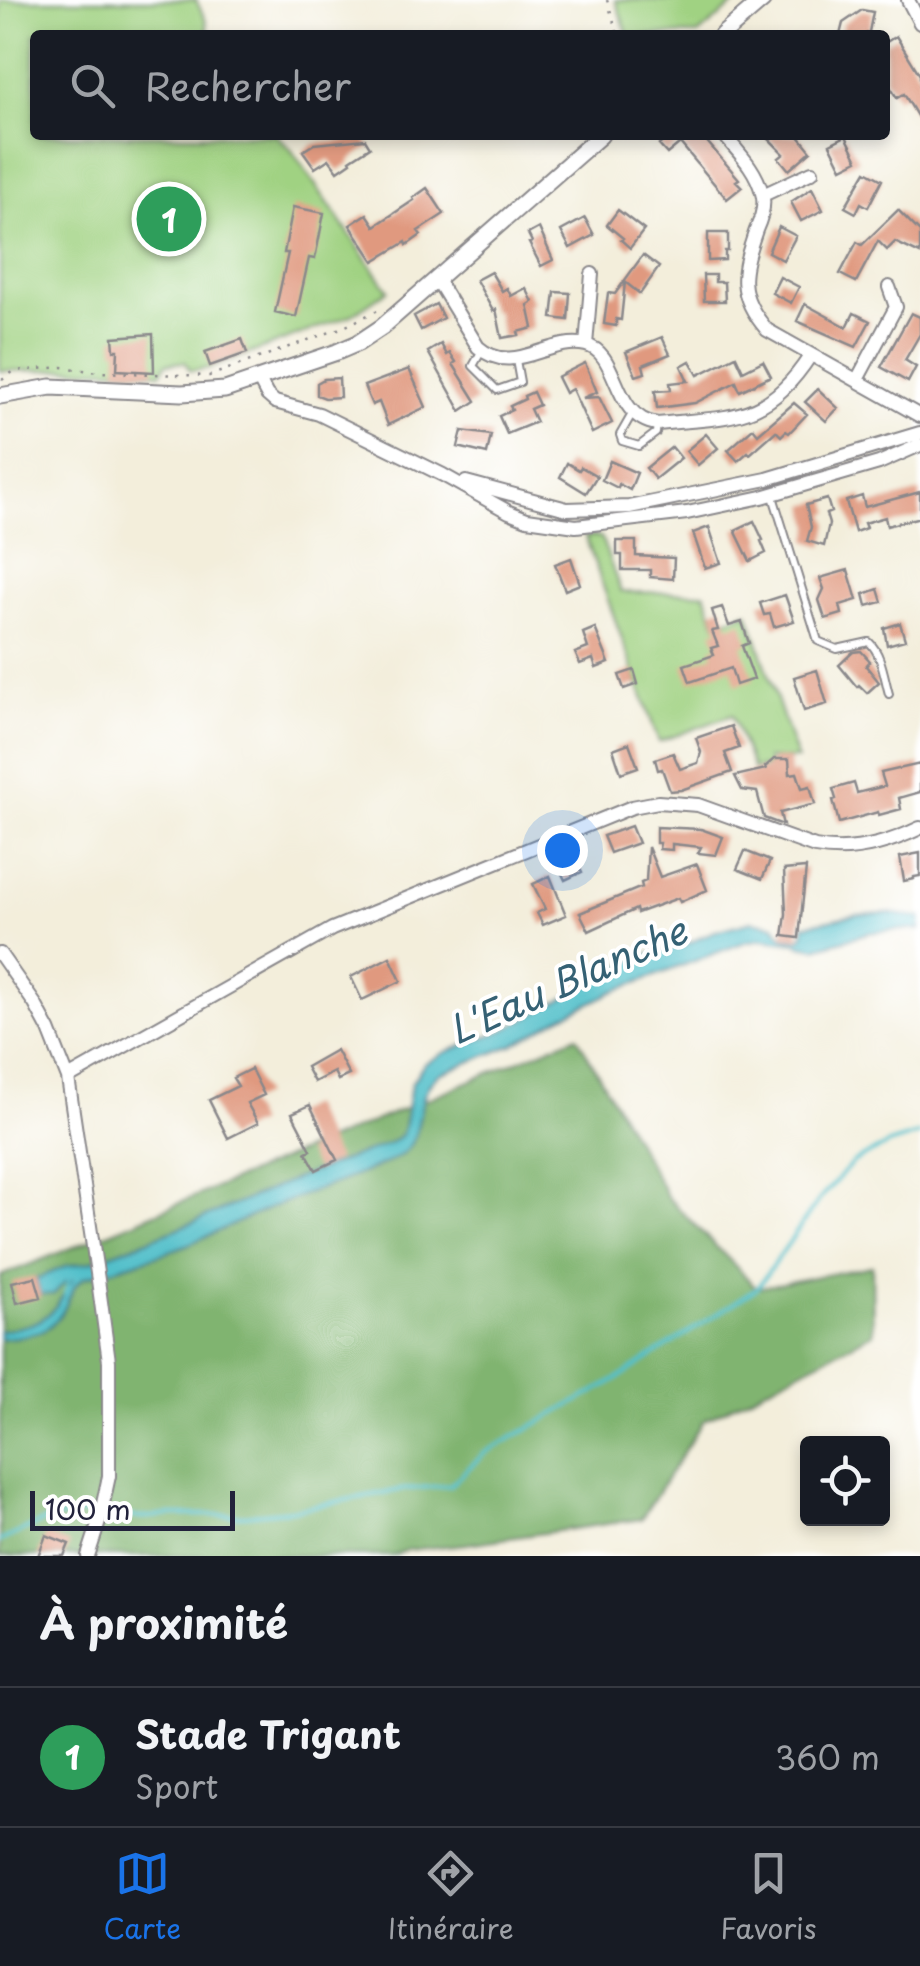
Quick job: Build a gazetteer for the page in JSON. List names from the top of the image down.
{
  "water": ["L'Eau Blanche"],
  "scale_bar": "100 m",
  "page": {
    "search": "Rechercher",
    "pins": "1",
    "scale": "100 m",
    "heading": "À proximité",
    "list": [
      {
        "mark": "1",
        "name": "Stade Trigant",
        "note": "Sport",
        "value": "360 m"
      }
    ],
    "nav": ["Carte", "Itinéraire", "Favoris"]
  }
}
